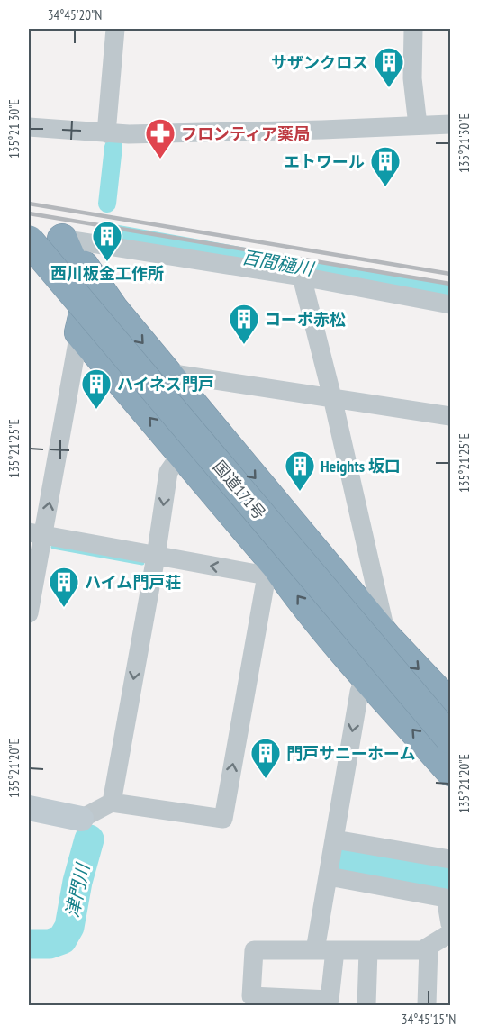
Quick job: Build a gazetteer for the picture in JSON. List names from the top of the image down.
{
  "streets": {
    "highway": ["国道171号"]
  },
  "water": ["百間樋川", "津門川"],
  "places": {
    "building": [
      "サザンクロス",
      "エトワール",
      "西川板金工作所",
      "コーポ赤松",
      "ハイネス門戸",
      "Heights 坂口",
      "ハイム門戸荘",
      "門戸サニーホーム"
    ],
    "pharmacy": ["フロンティア薬局"]
  },
  "coordinates": [
    "34°45'20\"N",
    "135°21'30\"E",
    "135°21'25\"E",
    "135°21'20\"E",
    "34°45'15\"N"
  ]
}
